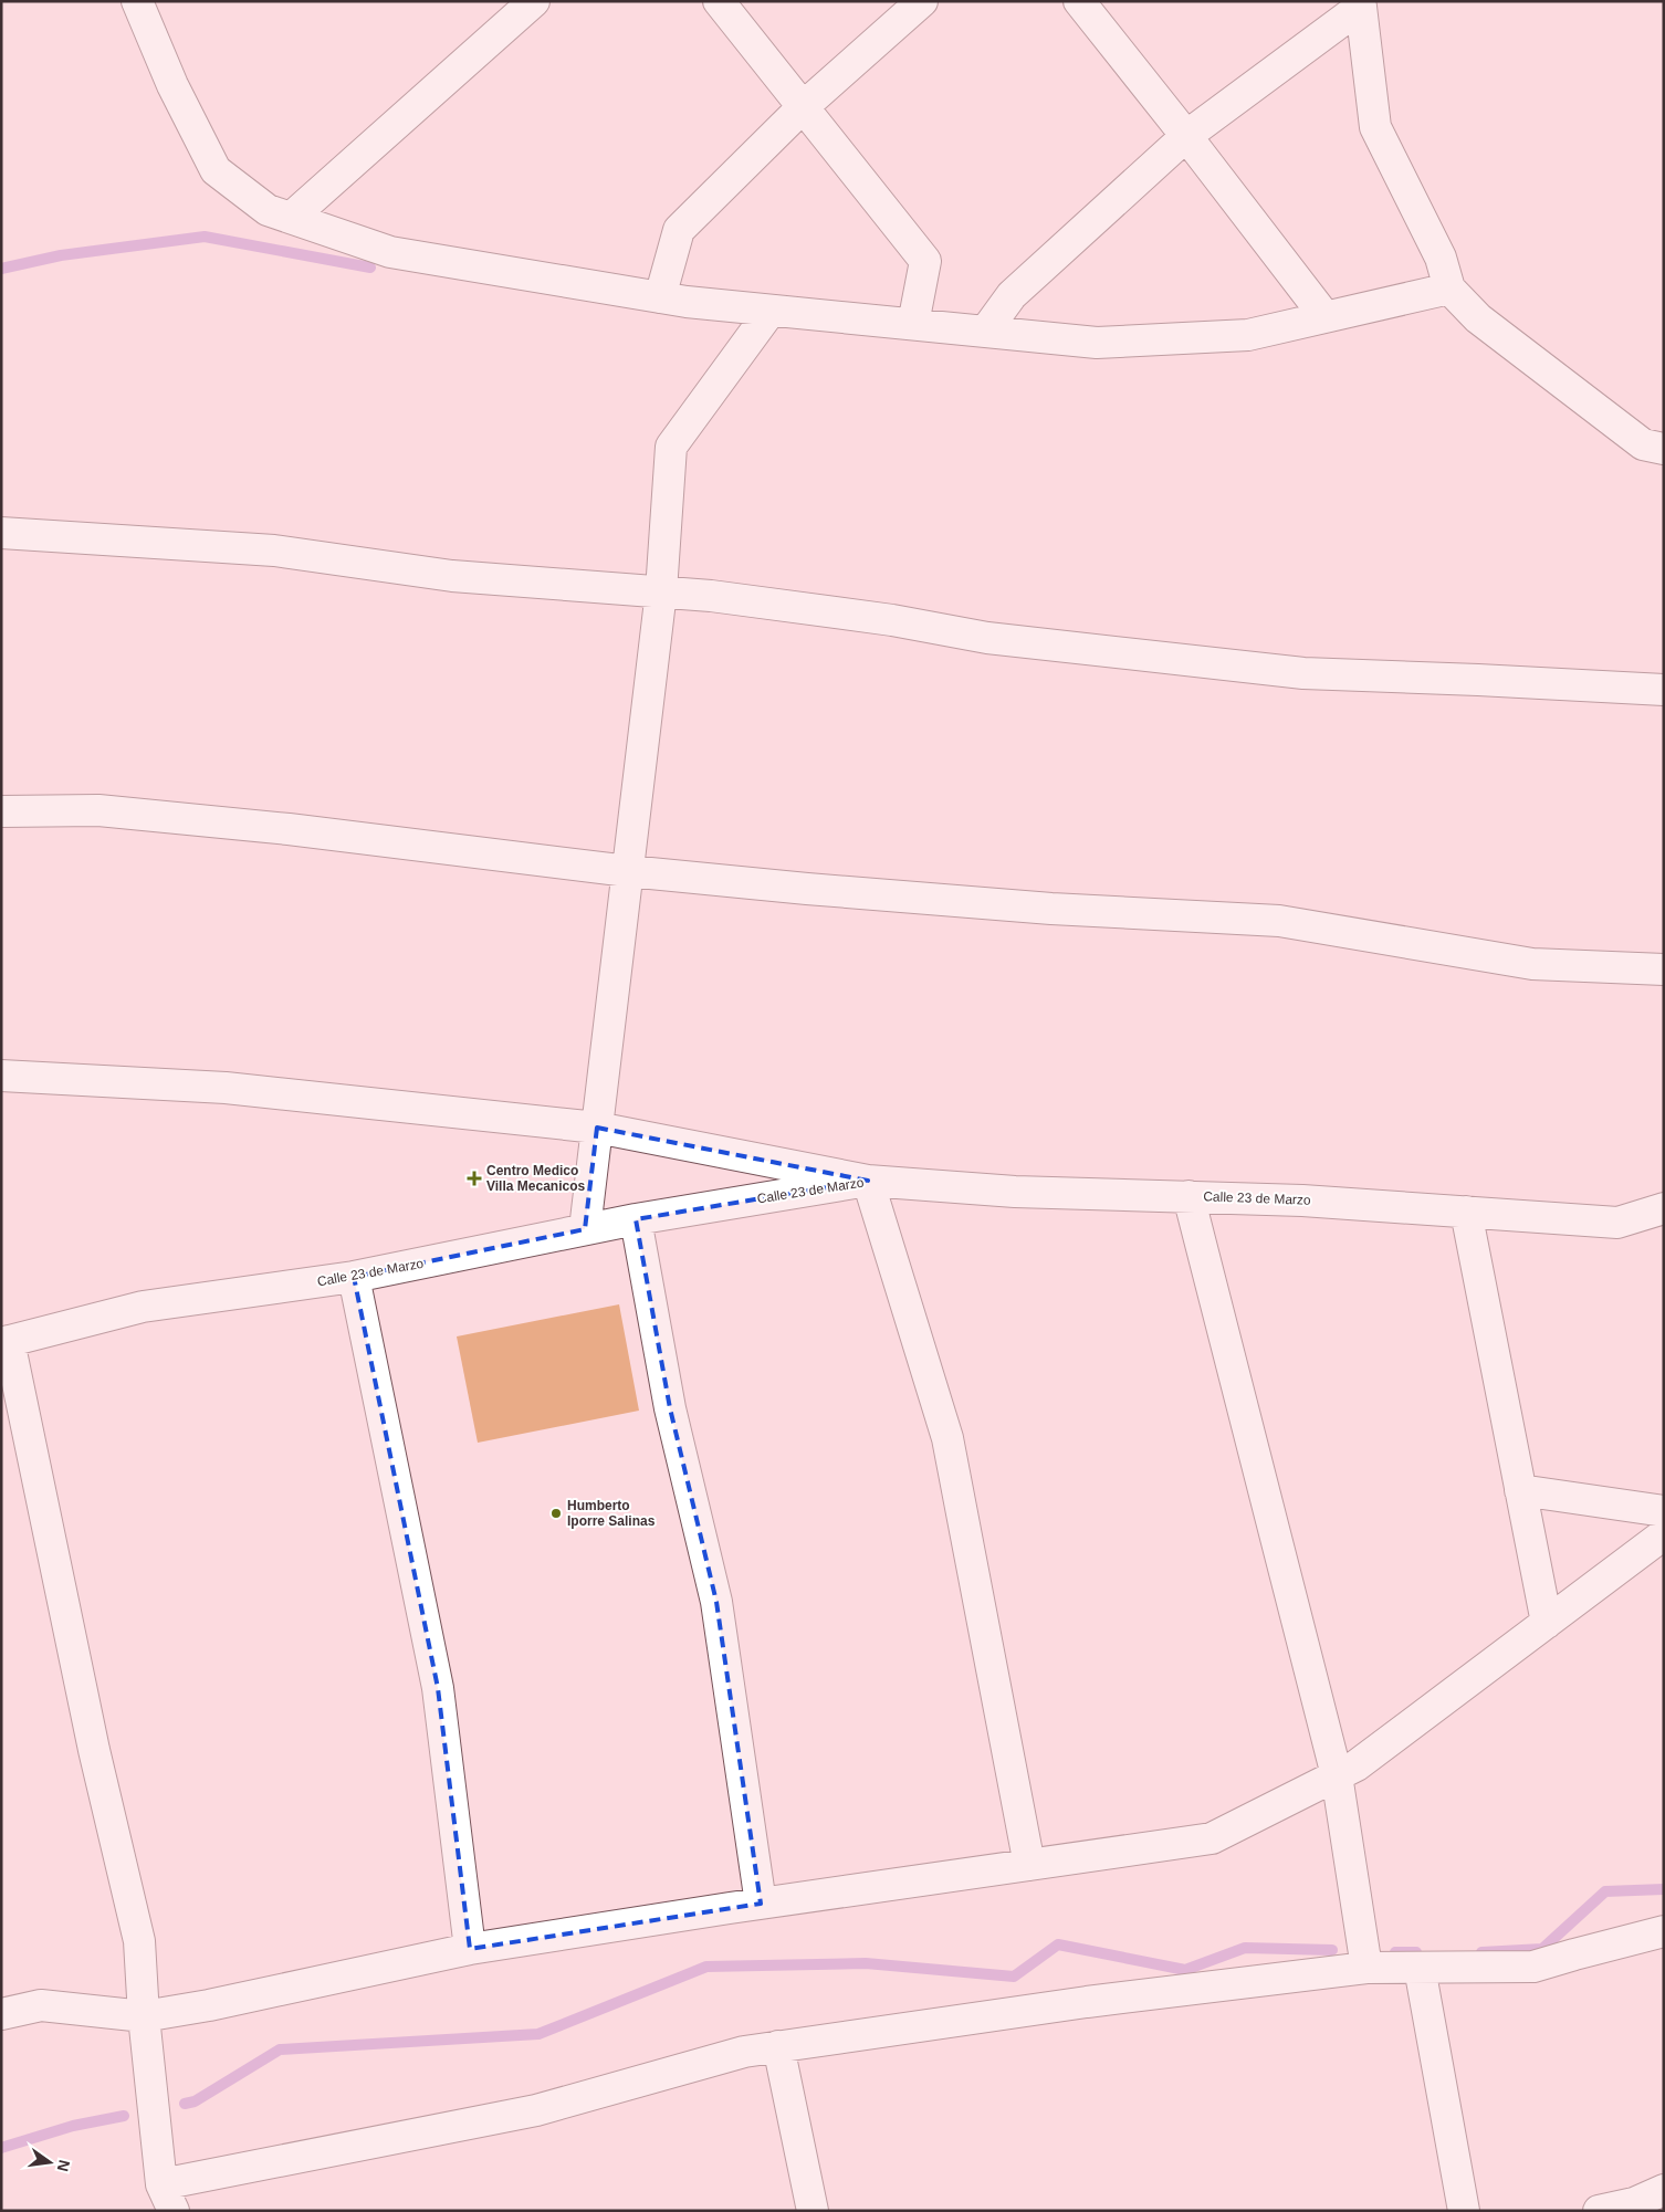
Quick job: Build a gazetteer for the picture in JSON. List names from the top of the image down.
{
  "streets": {
    "street": ["Calle 23 de Marzo"]
  },
  "places": {
    "health": ["Centro Medico Villa Mecanicos"],
    "other": ["Humberto Iporre Salinas"]
  },
  "north": "right"
}
